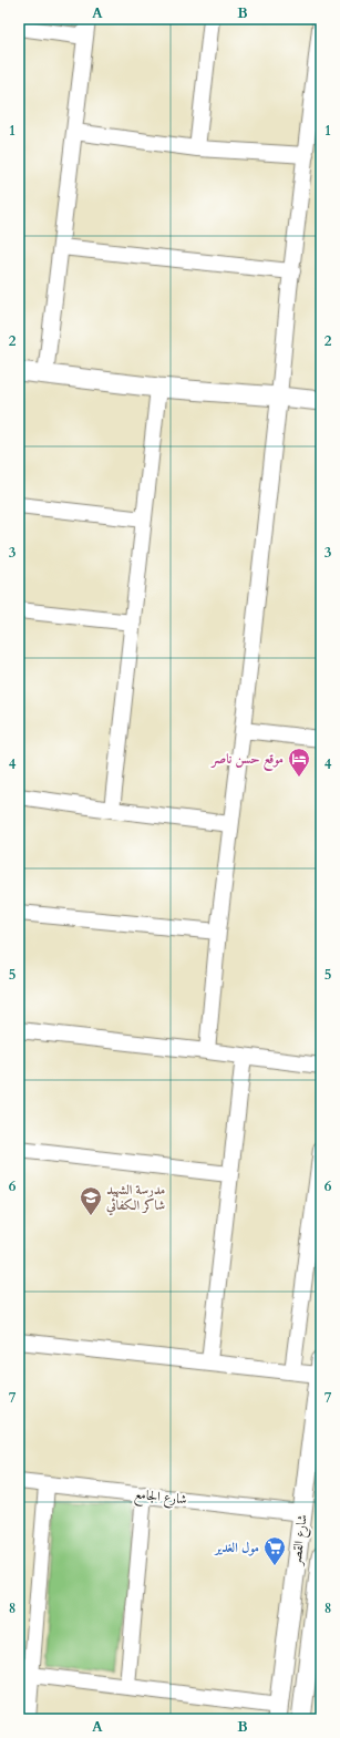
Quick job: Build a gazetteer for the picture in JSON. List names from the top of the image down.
{
  "streets": {
    "street": ["شارع الجامع", "شارع القصر"]
  },
  "crossings": [
    ["شارع الجامع", "شارع القصر"]
  ],
  "places": {
    "hotel": ["موقع حسن ناصر"],
    "school or university": ["مدرسة الشهيد شاكر الكفائي"],
    "supermarket": ["مول الغدير"]
  },
  "grid": {
    "columns": ["A", "B"],
    "rows": [
      "1",
      "2",
      "3",
      "4",
      "5",
      "6",
      "7",
      "8"
    ]
  }
}
